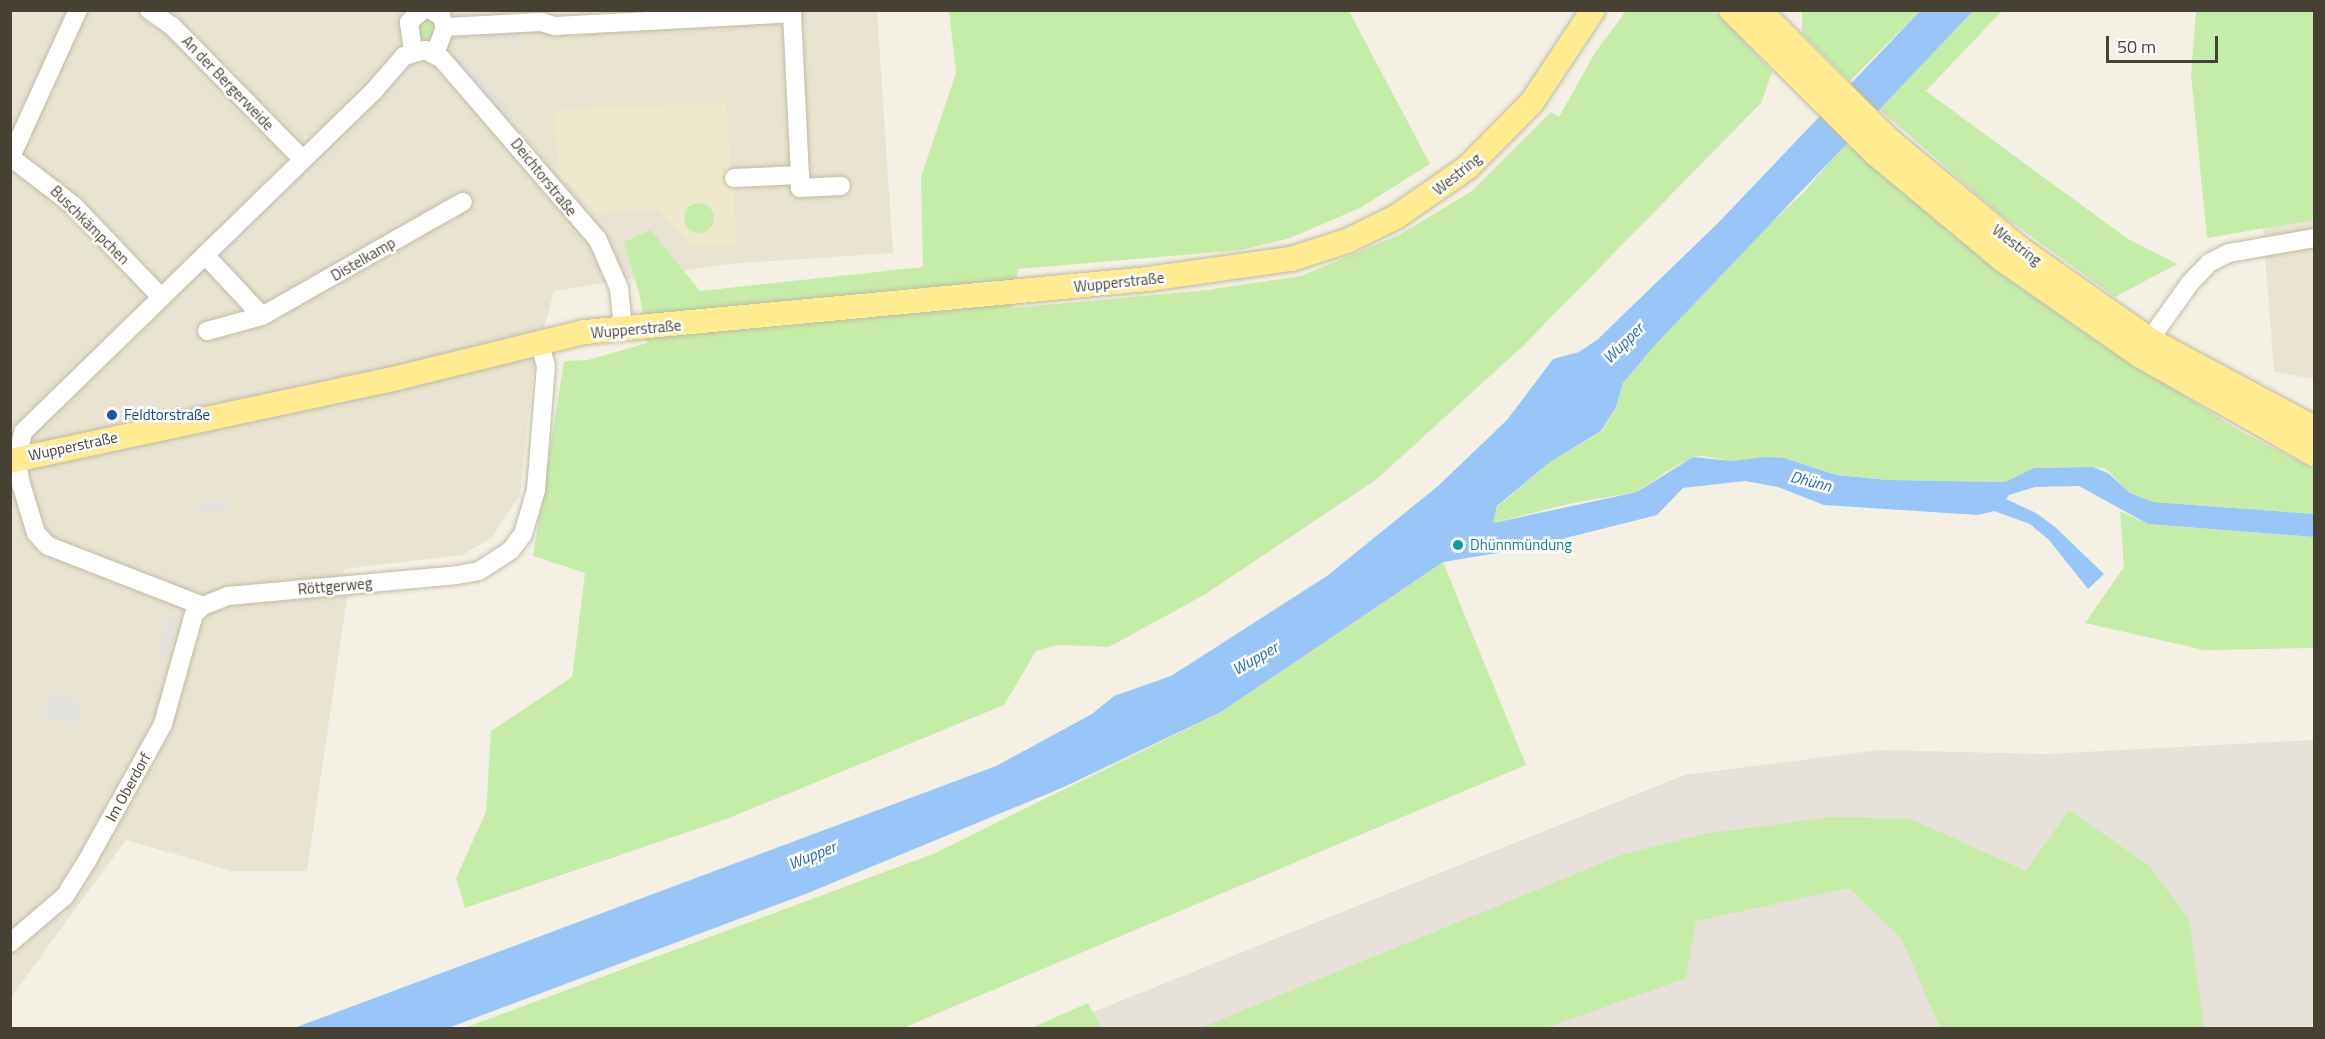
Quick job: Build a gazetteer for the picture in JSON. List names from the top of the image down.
{
  "streets": {
    "main road": ["Westring", "Wupperstraße"],
    "street": [
      "An der Bergerweide",
      "Deichtorstraße",
      "Buschkämpchen",
      "Distelkamp",
      "Röttgerweg",
      "Im Oberdorf"
    ]
  },
  "crossings": [
    ["Westring", "Wupperstraße"],
    ["Deichtorstraße", "Wupperstraße"],
    ["Wupperstraße", "Röttgerweg"],
    ["Röttgerweg", "Im Oberdorf"]
  ],
  "water": ["Wupper", "Dhünn"],
  "places": ["Feldtorstraße", "Dhünnmündung"],
  "scale_bar": "50 m"
}
